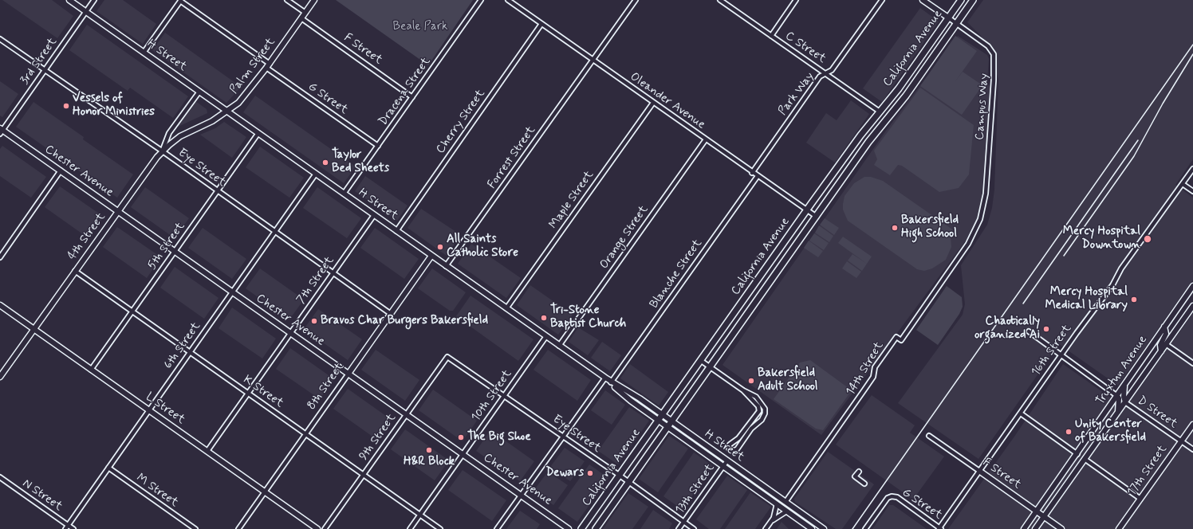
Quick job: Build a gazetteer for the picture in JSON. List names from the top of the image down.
{
  "streets": {
    "main road": ["California Avenue"],
    "street": [
      "C Street",
      "F Street",
      "H Street",
      "3rd Street",
      "Palm Street",
      "Dracena Street",
      "Park Way",
      "G Street",
      "Oleander Avenue",
      "Campus Way",
      "Cherry Street",
      "Forrest Street",
      "Eye Street",
      "Chester Avenue",
      "Maple Street",
      "4th Street",
      "Orange Street",
      "5th Street",
      "Blanche Street",
      "7th Street",
      "6th Street",
      "16th Street",
      "14th Street",
      "Truxtun Avenue",
      "8th Street",
      "K Street",
      "10th Street",
      "L Street",
      "D Street",
      "9th Street",
      "17th Street",
      "13th Street",
      "M Street",
      "N Street"
    ]
  },
  "crossings": [
    ["C Street", "California Avenue"],
    ["C Street", "Park Way"],
    ["California Avenue", "H Street"],
    ["California Avenue", "Oleander Avenue"],
    ["California Avenue", "Campus Way"],
    ["California Avenue", "Eye Street"],
    ["F Street", "Palm Street"],
    ["F Street", "Dracena Street"],
    ["F Street", "16th Street"],
    ["F Street", "Truxtun Avenue"],
    ["H Street", "3rd Street"],
    ["H Street", "Palm Street"],
    ["H Street", "Dracena Street"],
    ["H Street", "Cherry Street"],
    ["H Street", "Forrest Street"],
    ["H Street", "Maple Street"],
    ["H Street", "4th Street"],
    ["H Street", "Orange Street"],
    ["H Street", "5th Street"],
    ["H Street", "Blanche Street"],
    ["H Street", "7th Street"],
    ["H Street", "6th Street"],
    ["H Street", "14th Street"],
    ["H Street", "8th Street"],
    ["H Street", "10th Street"],
    ["H Street", "13th Street"],
    ["3rd Street", "Eye Street"],
    ["3rd Street", "Chester Avenue"],
    ["Palm Street", "G Street"],
    ["Palm Street", "Eye Street"],
    ["Palm Street", "4th Street"],
    ["Dracena Street", "G Street"],
    ["Park Way", "Oleander Avenue"],
    ["G Street", "16th Street"],
    ["Oleander Avenue", "Cherry Street"],
    ["Oleander Avenue", "Forrest Street"],
    ["Oleander Avenue", "Maple Street"],
    ["Oleander Avenue", "Orange Street"],
    ["Oleander Avenue", "Blanche Street"],
    ["Campus Way", "14th Street"],
    ["Eye Street", "4th Street"],
    ["Eye Street", "5th Street"],
    ["Eye Street", "7th Street"],
    ["Eye Street", "6th Street"],
    ["Eye Street", "8th Street"],
    ["Eye Street", "10th Street"],
    ["Eye Street", "9th Street"],
    ["Eye Street", "13th Street"],
    ["Chester Avenue", "4th Street"],
    ["Chester Avenue", "5th Street"],
    ["Chester Avenue", "7th Street"],
    ["Chester Avenue", "6th Street"],
    ["Chester Avenue", "8th Street"],
    ["Chester Avenue", "10th Street"],
    ["Chester Avenue", "9th Street"],
    ["4th Street", "K Street"],
    ["4th Street", "L Street"],
    ["5th Street", "K Street"],
    ["5th Street", "L Street"],
    ["7th Street", "K Street"],
    ["7th Street", "L Street"],
    ["6th Street", "K Street"],
    ["6th Street", "L Street"],
    ["6th Street", "M Street"],
    ["6th Street", "N Street"],
    ["Truxtun Avenue", "D Street"],
    ["8th Street", "K Street"],
    ["8th Street", "L Street"],
    ["K Street", "10th Street"],
    ["K Street", "9th Street"],
    ["D Street", "17th Street"]
  ],
  "parks": ["Beale Park"],
  "places": [
    "Vessels of Honor Ministries",
    "Taylor Bed Sheets",
    "Bakersfield High School",
    "Mercy Hospital Downtown",
    "All Saints Catholic Store",
    "Mercy Hospital Medical Library",
    "Tri-Stone Baptist Church",
    "Bravos Char Burgers Bakersfield",
    "Chaotically organized Ai",
    "Bakersfield Adult School",
    "Unity Center of Bakersfield",
    "The Big Shoe",
    "H&R Block",
    "Dewars"
  ]
}
